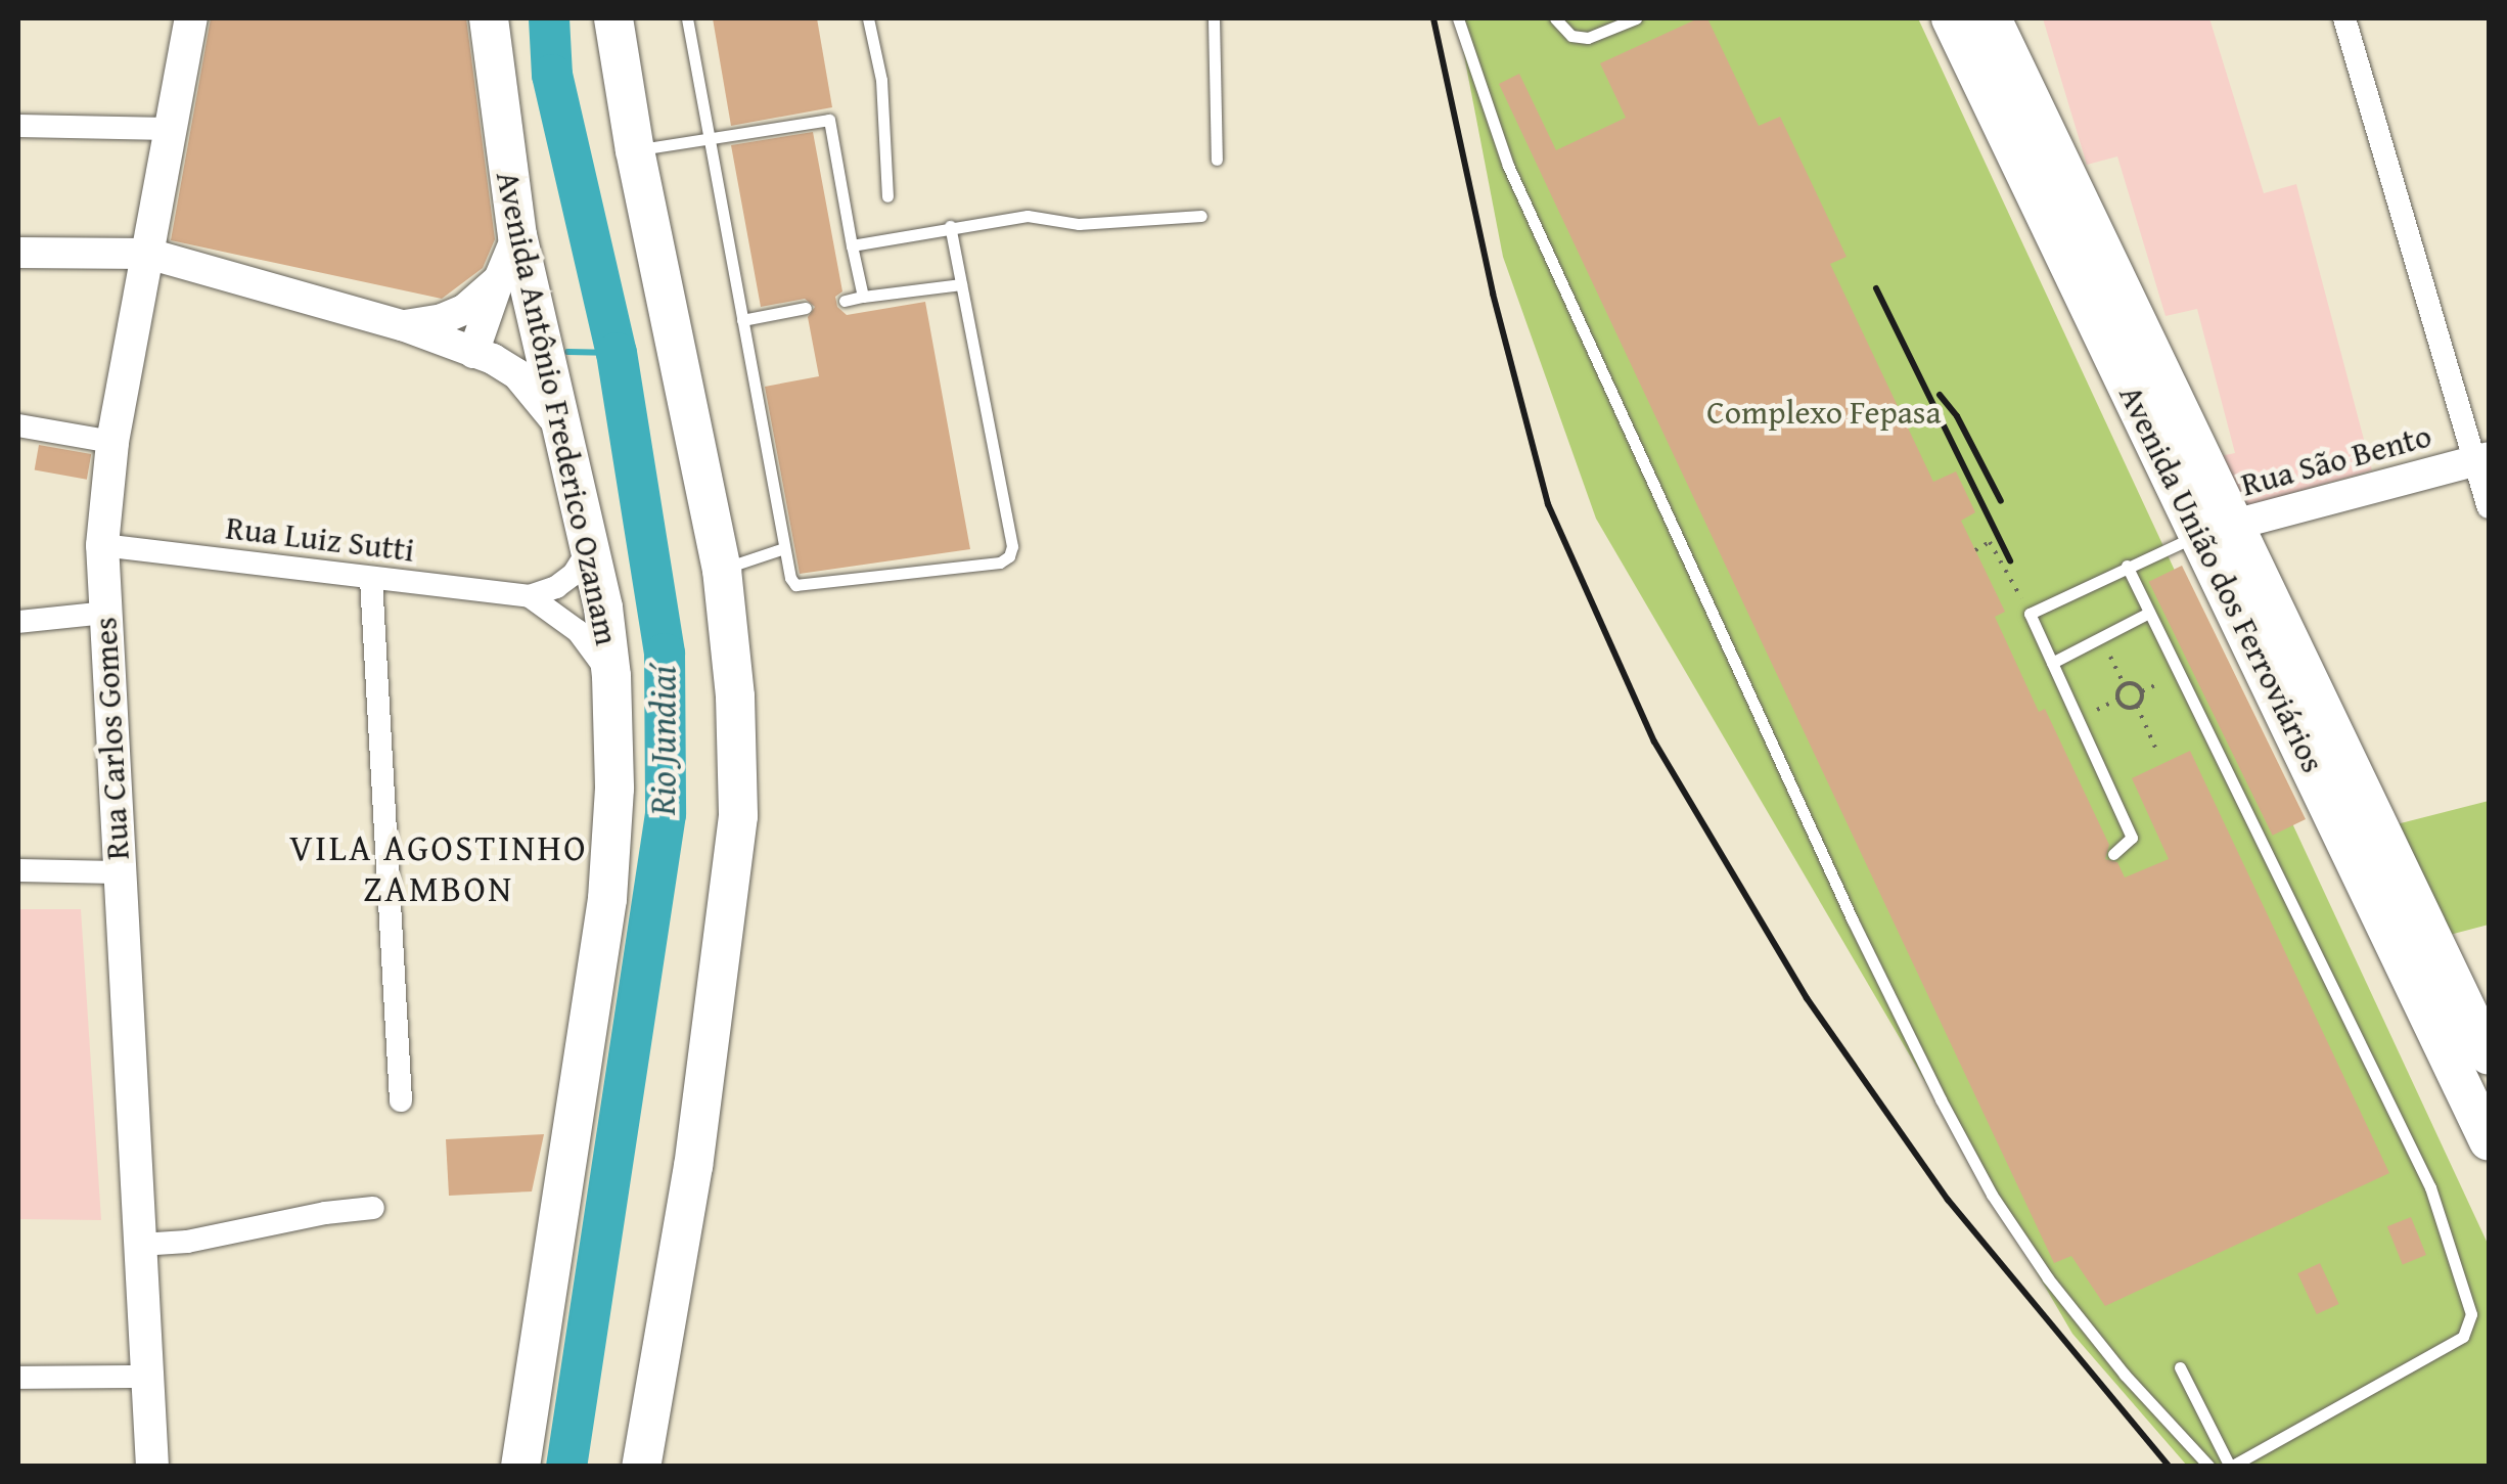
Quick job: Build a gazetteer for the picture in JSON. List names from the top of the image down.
{
  "streets": {
    "main road": ["Avenida Antônio Frederico Ozanam", "Avenida União dos Ferroviários", "Rua Carlos Gomes"],
    "street": ["Rua São Bento", "Rua Luiz Sutti"]
  },
  "crossings": [
    ["Avenida Antônio Frederico Ozanam", "Rua Luiz Sutti"],
    ["Rua São Bento", "Avenida União dos Ferroviários"],
    ["Rua Luiz Sutti", "Rua Carlos Gomes"]
  ],
  "districts": ["VILA AGOSTINHO ZAMBON"],
  "water": ["Rio Jundiaí"],
  "parks": ["Complexo Fepasa"]
}
